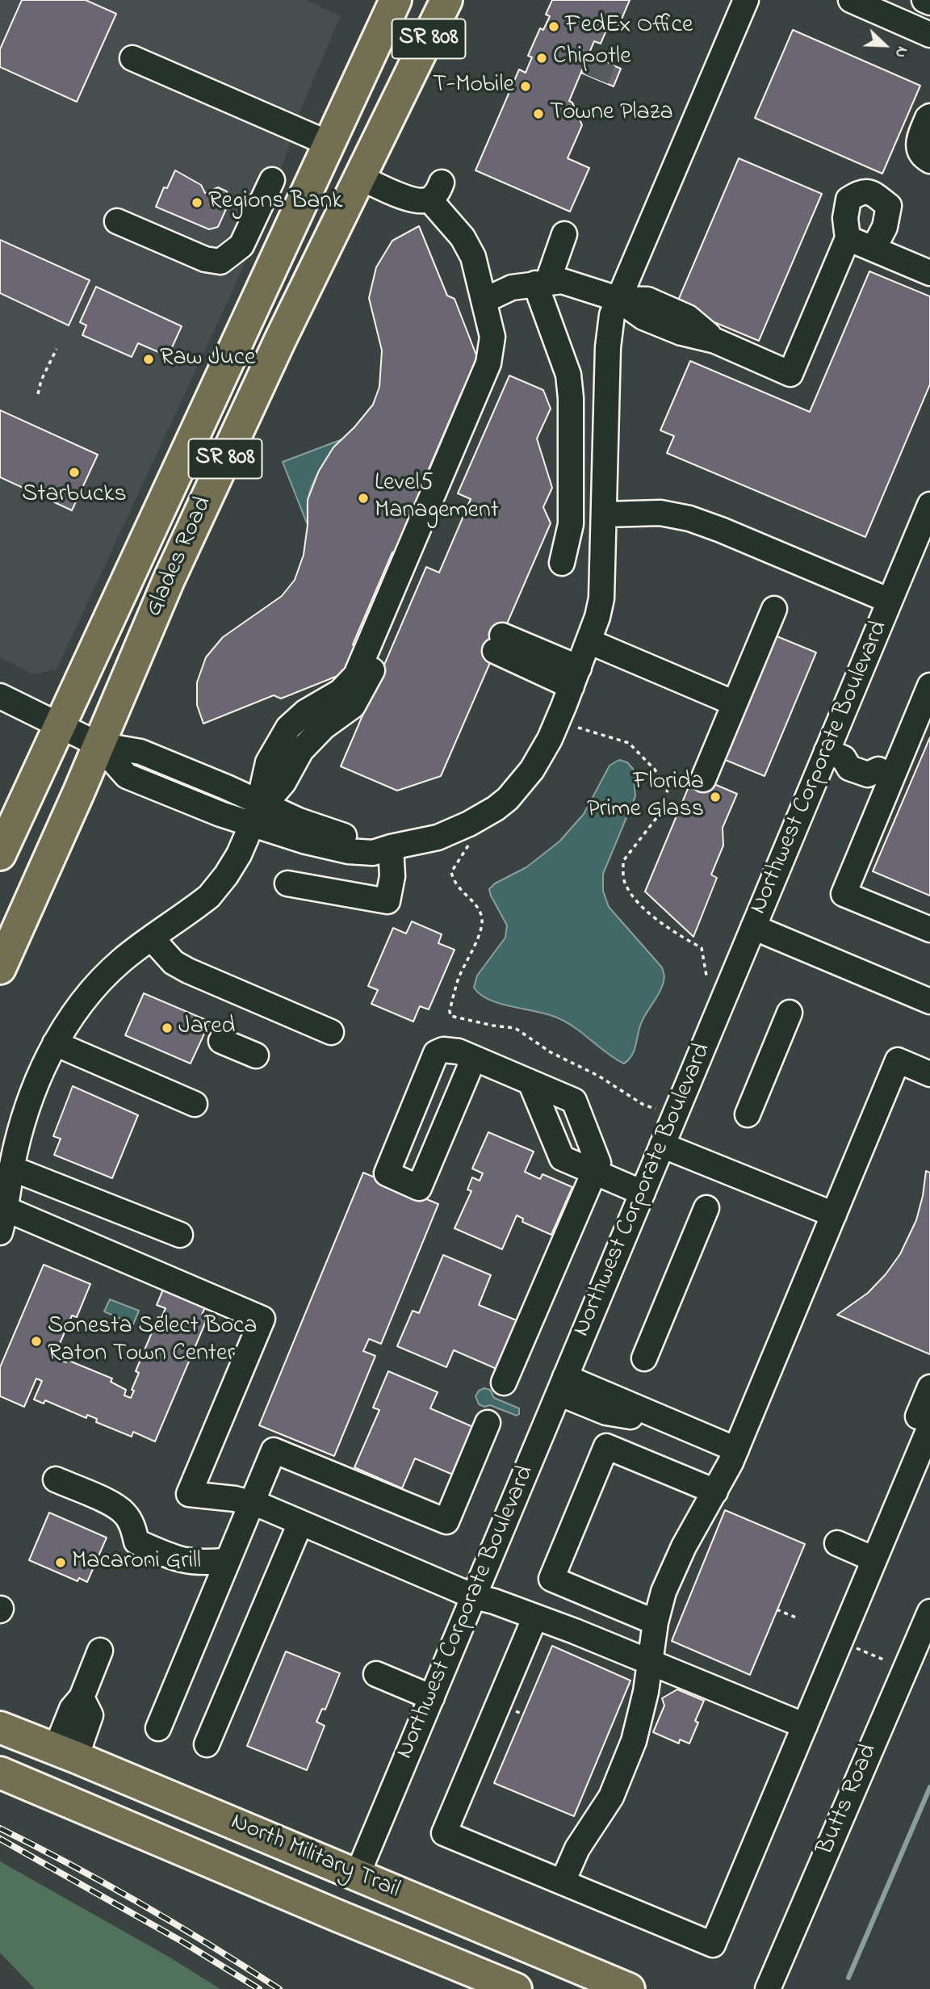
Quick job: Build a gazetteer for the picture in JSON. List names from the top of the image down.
{
  "streets": {
    "main road": ["SR 808", "Glades Road", "North Military Trail"],
    "street": ["Northwest Corporate Boulevard", "Butts Road"]
  },
  "crossings": [
    ["Northwest Corporate Boulevard", "North Military Trail"]
  ],
  "places": [
    "FedEx Office",
    "Chipotle",
    "T-Mobile",
    "Towne Plaza",
    "Regions Bank",
    "Raw Juce",
    "Starbucks",
    "Level5 Management",
    "Florida Prime Glass",
    "Jared",
    "Sonesta Select Boca Raton Town Center",
    "Macaroni Grill"
  ],
  "north": "bottom right"
}
